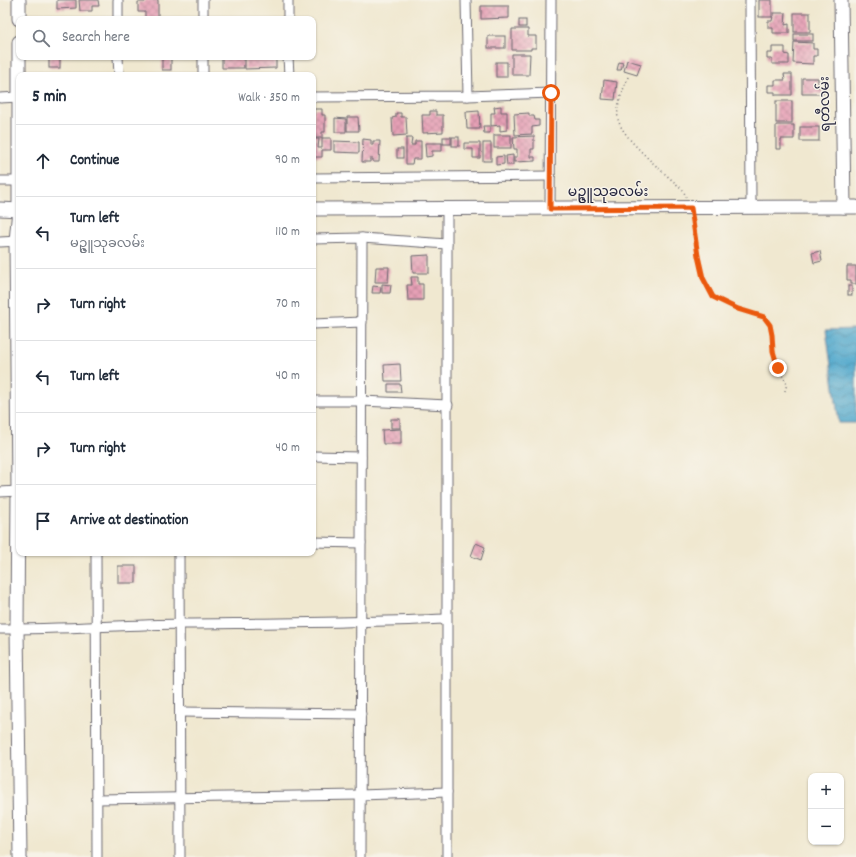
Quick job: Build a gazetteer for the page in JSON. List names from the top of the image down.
{
  "streets": {
    "street": ["ရတီလမ်း", "မဥ္ဇူသုခလမ်း"]
  },
  "crossings": [
    ["ရတီလမ်း", "မဥ္ဇူသုခလမ်း"]
  ],
  "page": {
    "search": "Search here",
    "heading": ["5 min", "Walk · 350 m"],
    "list": [
      ["Continue", "90 m"],
      ["Turn left", "မဥ္ဇူသုခလမ်း", "110 m"],
      ["Turn right", "70 m"],
      ["Turn left", "40 m"],
      ["Turn right", "40 m"],
      "Arrive at destination"
    ],
    "map_buttons": ["+", "−"]
  }
}
